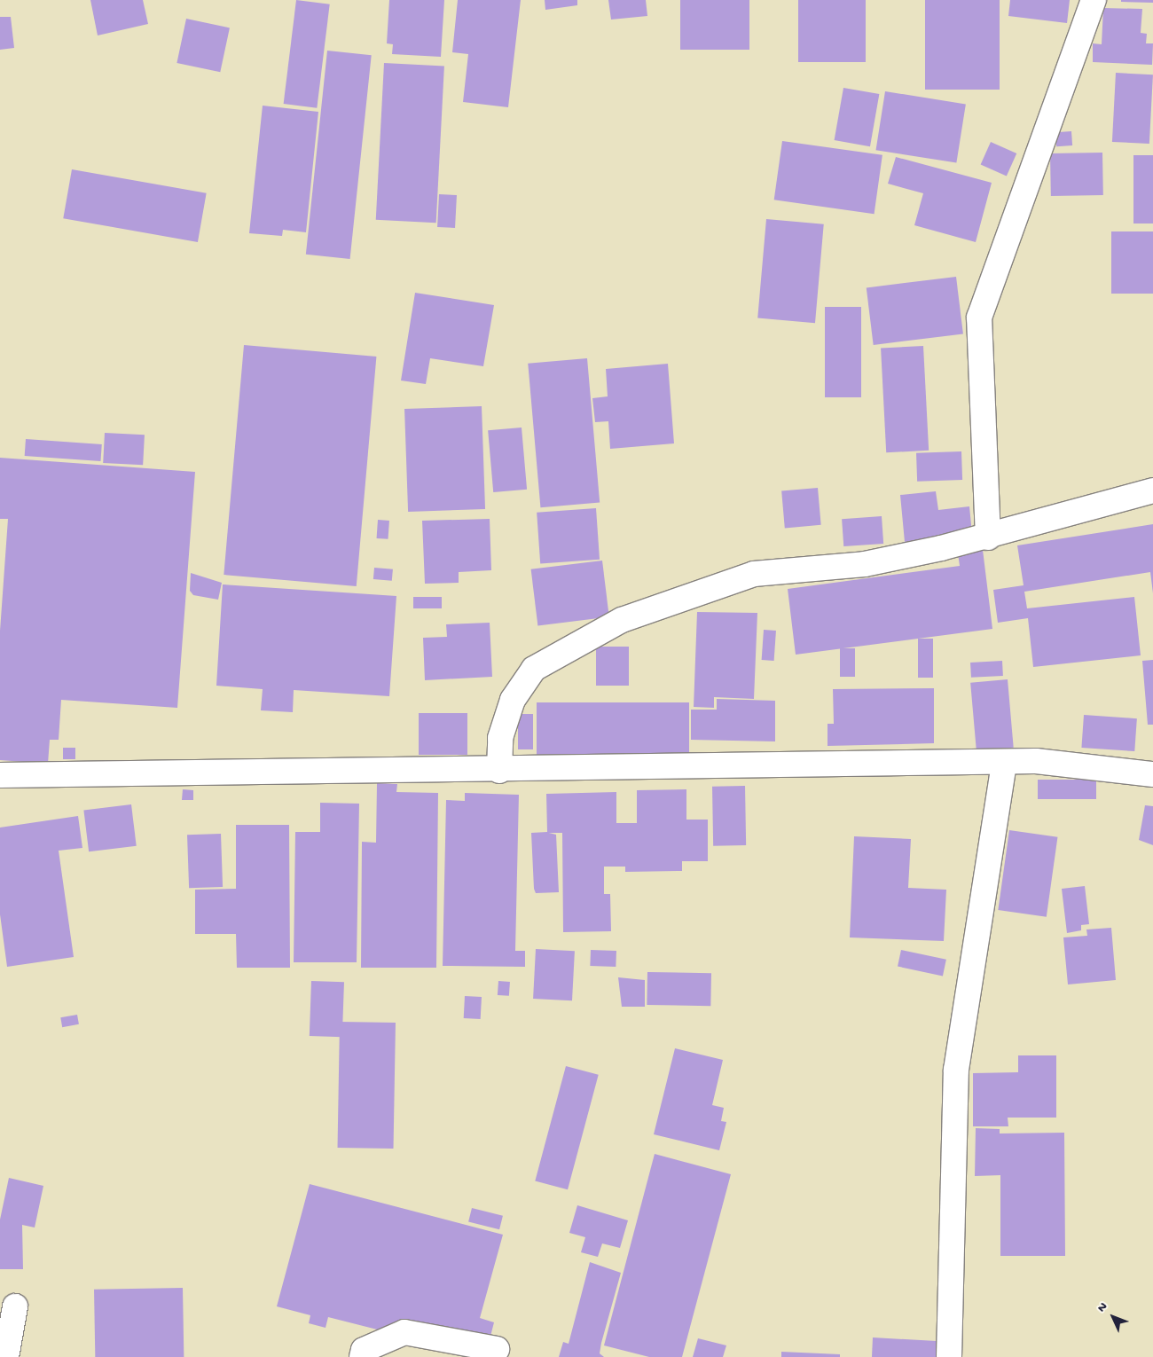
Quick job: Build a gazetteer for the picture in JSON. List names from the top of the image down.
{
  "north": "top left"
}
